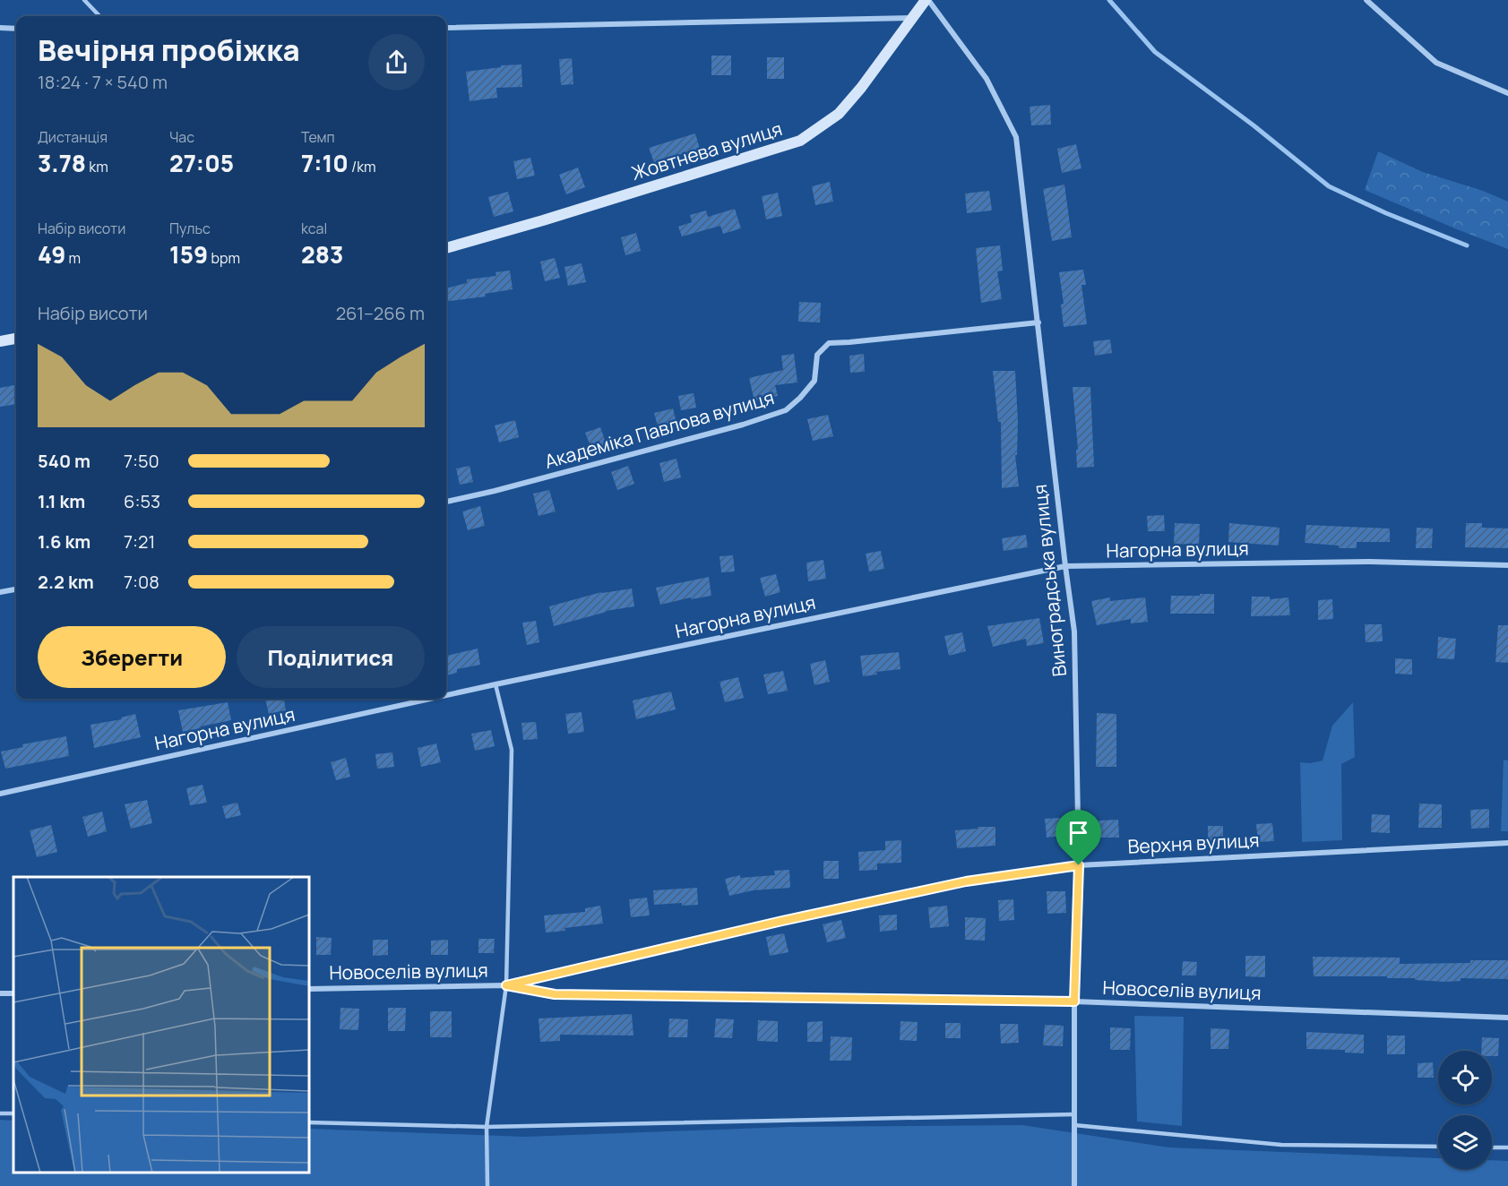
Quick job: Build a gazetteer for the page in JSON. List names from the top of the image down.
{
  "streets": {
    "main road": ["Жовтнева вулиця"],
    "street": [
      "Академіка Павлова вулиця",
      "Нагорна вулиця",
      "Виноградська вулиця",
      "Верхня вулиця",
      "Новоселів вулиця"
    ]
  },
  "crossings": [
    ["Жовтнева вулиця", "Виноградська вулиця"],
    ["Академіка Павлова вулиця", "Виноградська вулиця"],
    ["Нагорна вулиця", "Виноградська вулиця"],
    ["Виноградська вулиця", "Верхня вулиця"],
    ["Виноградська вулиця", "Новоселів вулиця"],
    ["Верхня вулиця", "Новоселів вулиця"]
  ],
  "page": {
    "heading": ["Вечірня пробіжка", "18:24 · 7 × 540 m"],
    "stats": [
      ["Дистанція", "3.78 km"],
      ["Час", "27:05"],
      ["Темп", "7:10 /km"],
      ["Набір висоти", "49 m"],
      ["Пульс", "159 bpm"],
      ["kcal", "283"]
    ],
    "chart": ["Набір висоти", "261–266 m"],
    "list": [
      {
        "name": "540 m",
        "note": "7:50"
      },
      {
        "name": "1.1 km",
        "note": "6:53"
      },
      {
        "name": "1.6 km",
        "note": "7:21"
      },
      {
        "name": "2.2 km",
        "note": "7:08"
      }
    ],
    "buttons": ["Зберегти", "Поділитися"]
  }
}
